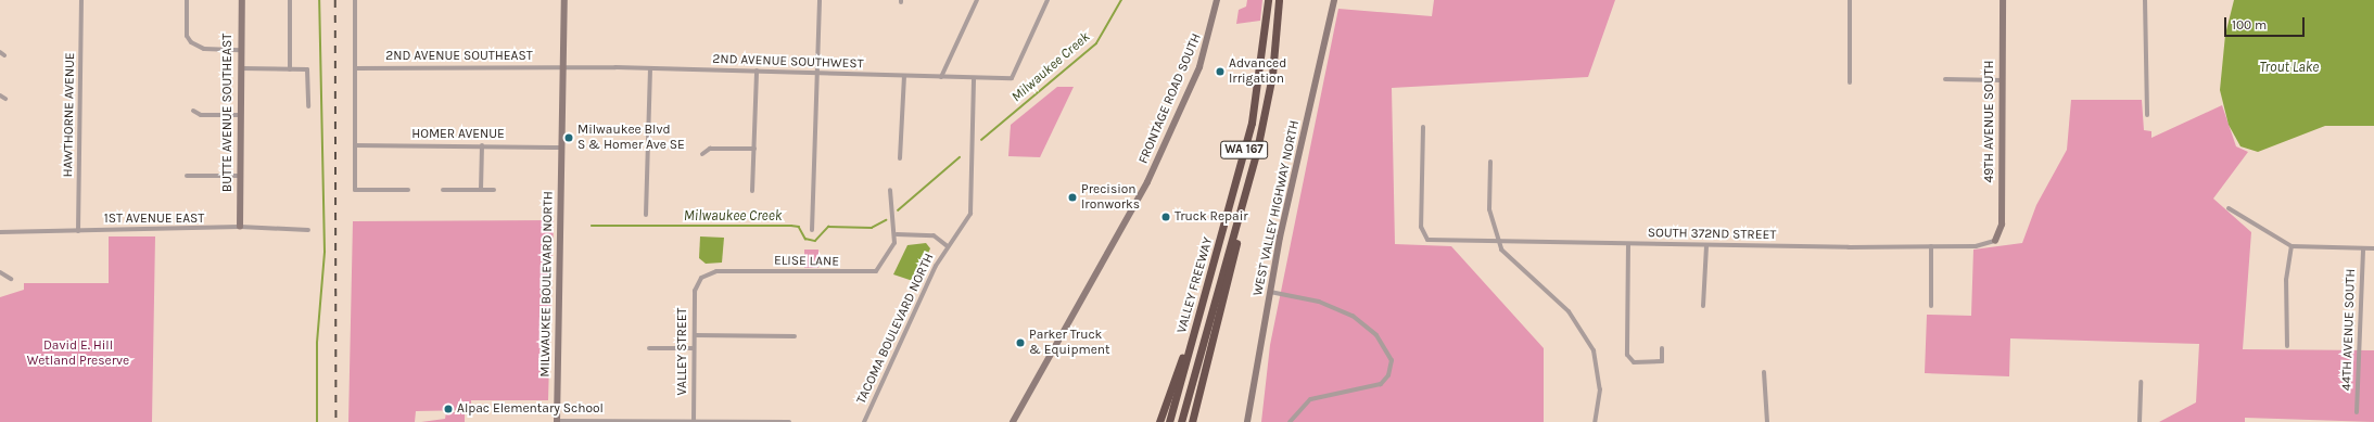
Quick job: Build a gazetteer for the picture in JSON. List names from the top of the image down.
{
  "streets": {
    "highway": ["WA 167", "VALLEY FREEWAY"],
    "street": [
      "2ND AVENUE SOUTHEAST",
      "2ND AVENUE SOUTHWEST",
      "FRONTAGE ROAD SOUTH",
      "BUTTE AVENUE SOUTHEAST",
      "HAWTHORNE AVENUE",
      "49TH AVENUE SOUTH",
      "HOMER AVENUE",
      "WEST VALLEY HIGHWAY NORTH",
      "1ST AVENUE EAST",
      "SOUTH 372ND STREET",
      "ELISE LANE",
      "MILWAUKEE BOULEVARD NORTH",
      "TACOMA BOULEVARD NORTH",
      "44TH AVENUE SOUTH",
      "VALLEY STREET"
    ]
  },
  "crossings": [
    ["2ND AVENUE SOUTHEAST", "2ND AVENUE SOUTHWEST"],
    ["2ND AVENUE SOUTHEAST", "MILWAUKEE BOULEVARD NORTH"],
    ["2ND AVENUE SOUTHWEST", "MILWAUKEE BOULEVARD NORTH"],
    ["2ND AVENUE SOUTHWEST", "TACOMA BOULEVARD NORTH"],
    ["BUTTE AVENUE SOUTHEAST", "1ST AVENUE EAST"],
    ["HAWTHORNE AVENUE", "1ST AVENUE EAST"],
    ["49TH AVENUE SOUTH", "SOUTH 372ND STREET"],
    ["HOMER AVENUE", "MILWAUKEE BOULEVARD NORTH"],
    ["ELISE LANE", "VALLEY STREET"]
  ],
  "water": ["Milwaukee Creek", "Trout Lake"],
  "parks": ["David E. Hill Wetland Preserve"],
  "places": [
    "Advanced Irrigation",
    "Milwaukee Blvd S & Homer Ave SE",
    "Precision Ironworks",
    "Truck Repair",
    "Parker Truck & Equipment",
    "Alpac Elementary School"
  ],
  "scale_bar": "100 m"
}
